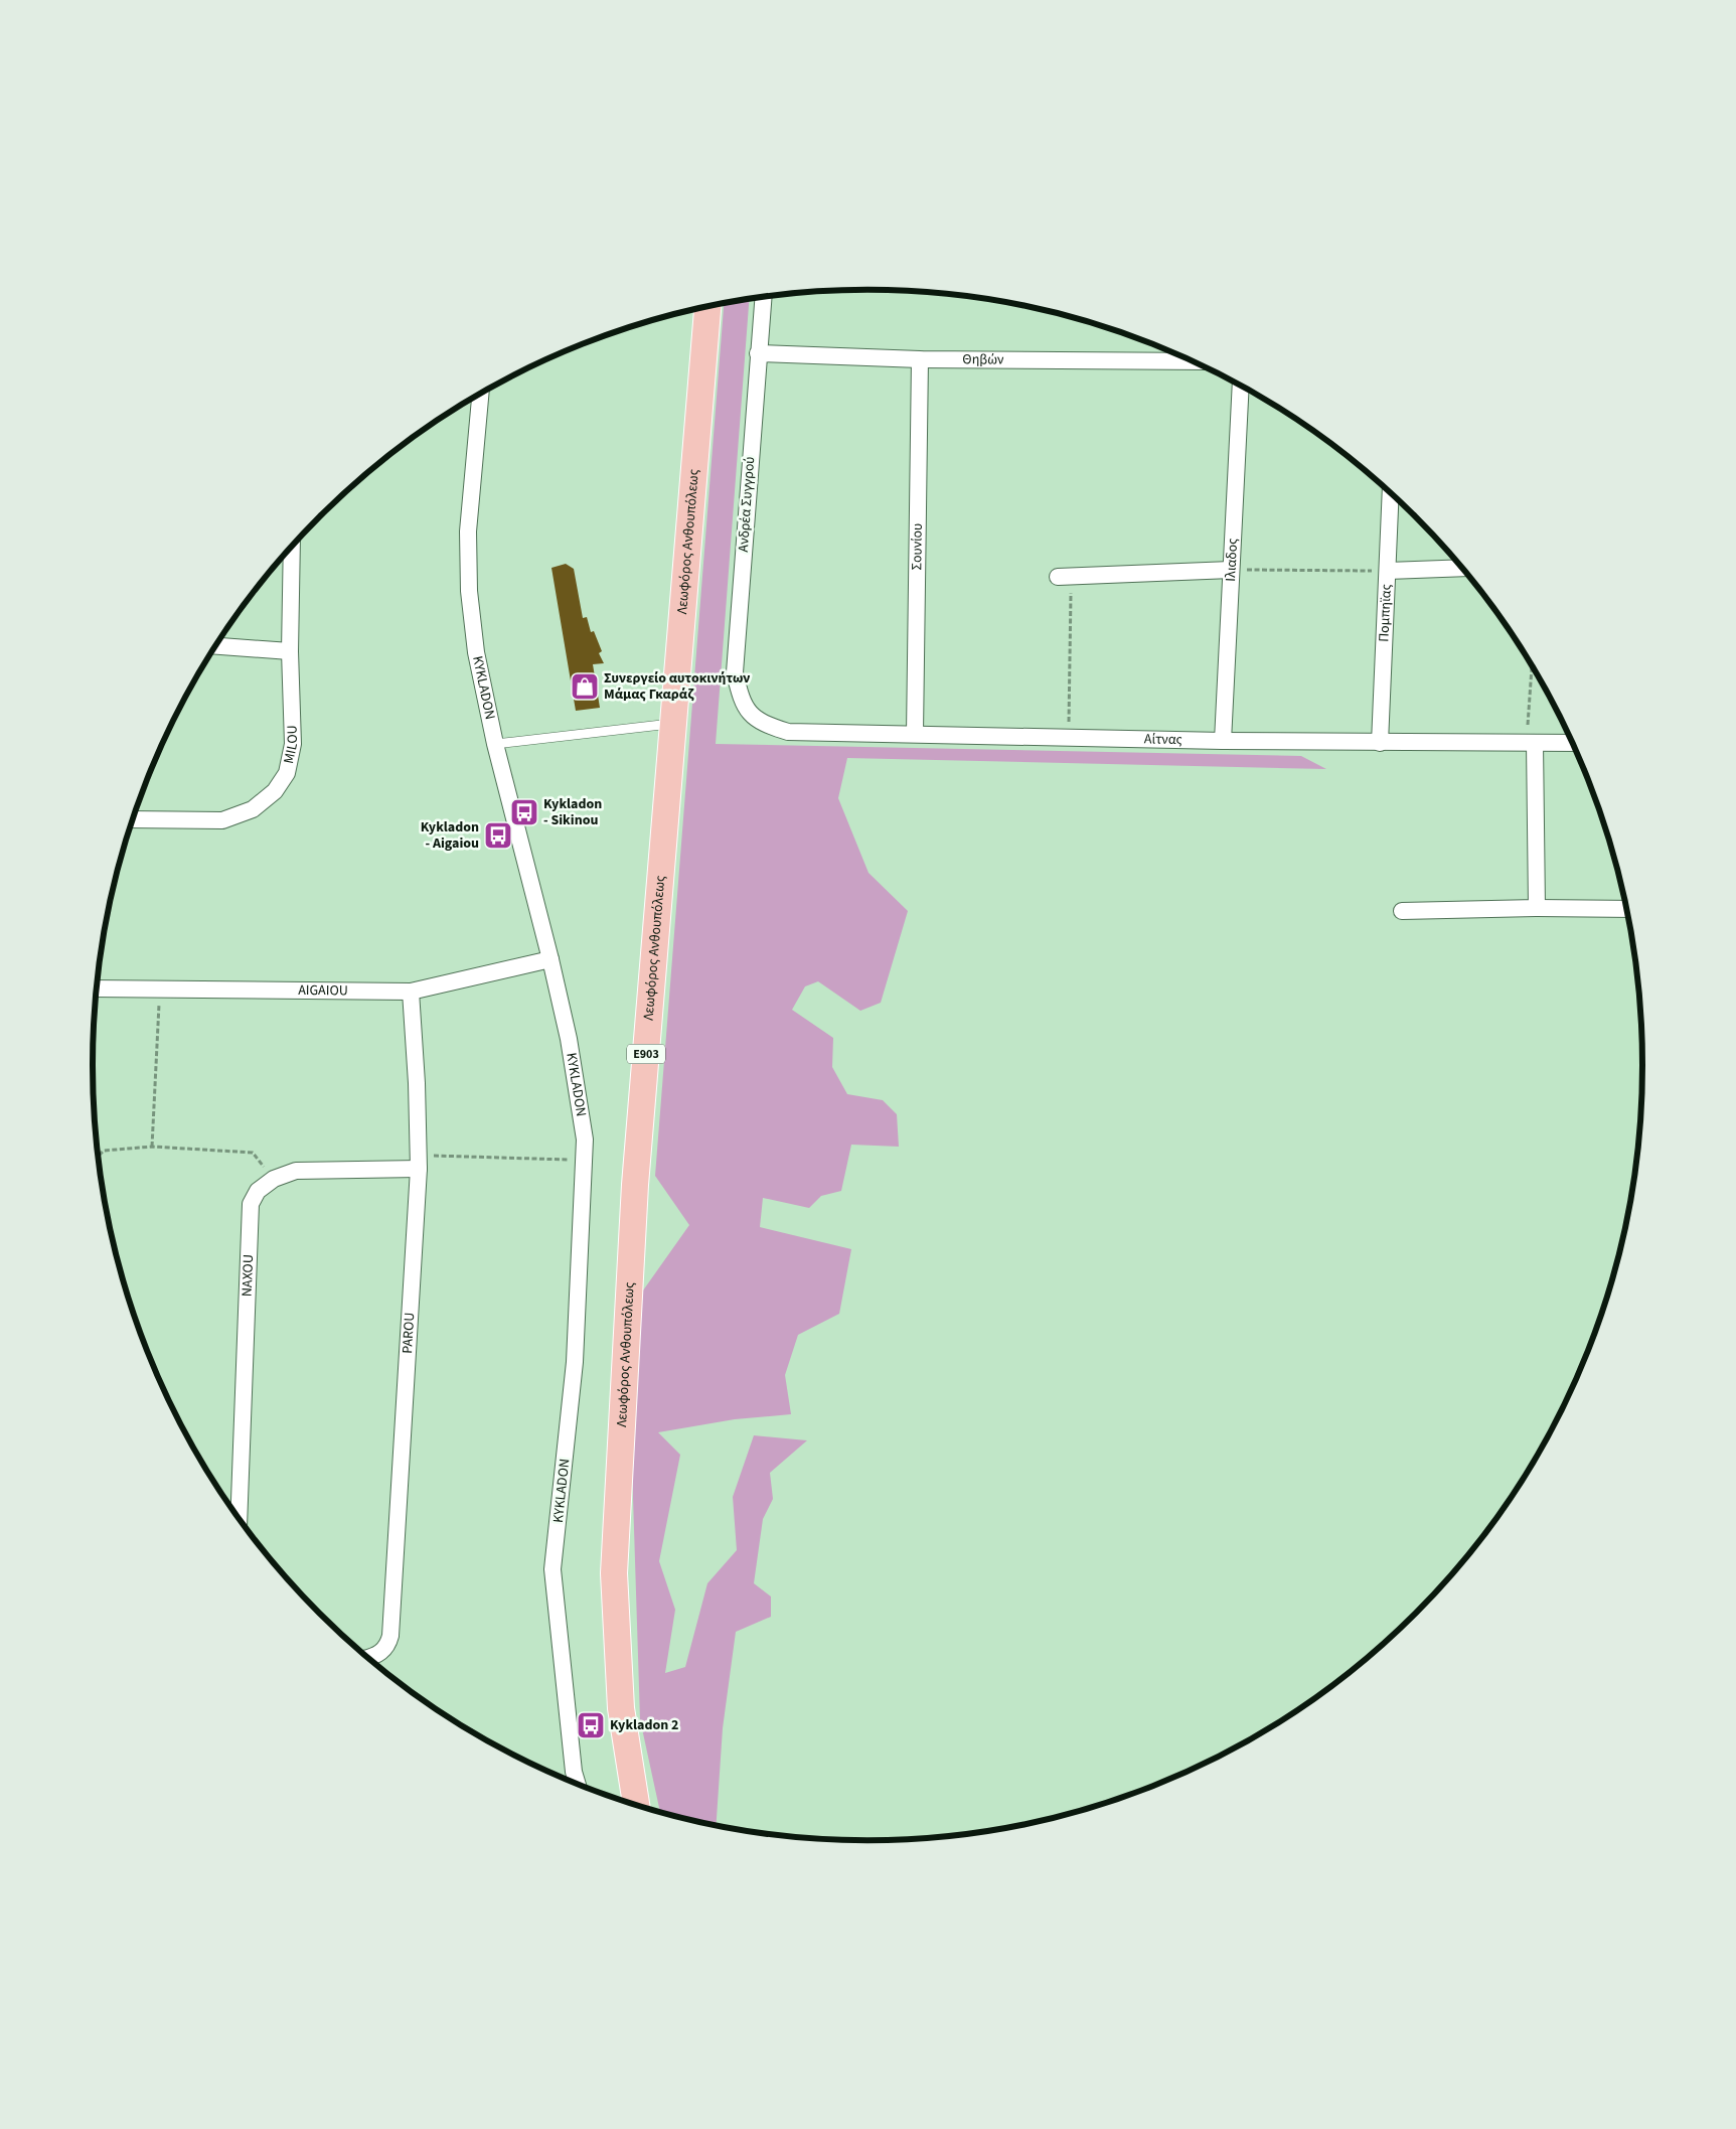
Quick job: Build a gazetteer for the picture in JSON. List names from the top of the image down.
{
  "streets": {
    "main road": ["Λεωφόρος Ανθουπόλεως", "E903"],
    "street": [
      "Θηβών",
      "Ανδρέα Συγγρού",
      "Σουνίου",
      "Ιλιαδος",
      "Πομπηϊας",
      "KYKLADON",
      "Αίτνας",
      "MILOU",
      "AIGAIOU",
      "NAXOU",
      "PAROU"
    ]
  },
  "crossings": [
    ["Θηβών", "Ανδρέα Συγγρού"],
    ["Θηβών", "Σουνίου"],
    ["Ανδρέα Συγγρού", "Αίτνας"],
    ["Σουνίου", "Αίτνας"],
    ["Ιλιαδος", "Αίτνας"],
    ["Πομπηϊας", "Αίτνας"],
    ["KYKLADON", "AIGAIOU"],
    ["AIGAIOU", "PAROU"],
    ["NAXOU", "PAROU"]
  ],
  "places": {
    "shop": ["Συνεργείο αυτοκινήτων Μάμας Γκαράζ"],
    "bus stop": ["Kykladon - Sikinou", "Kykladon - Aigaiou", "Kykladon 2"]
  }
}
